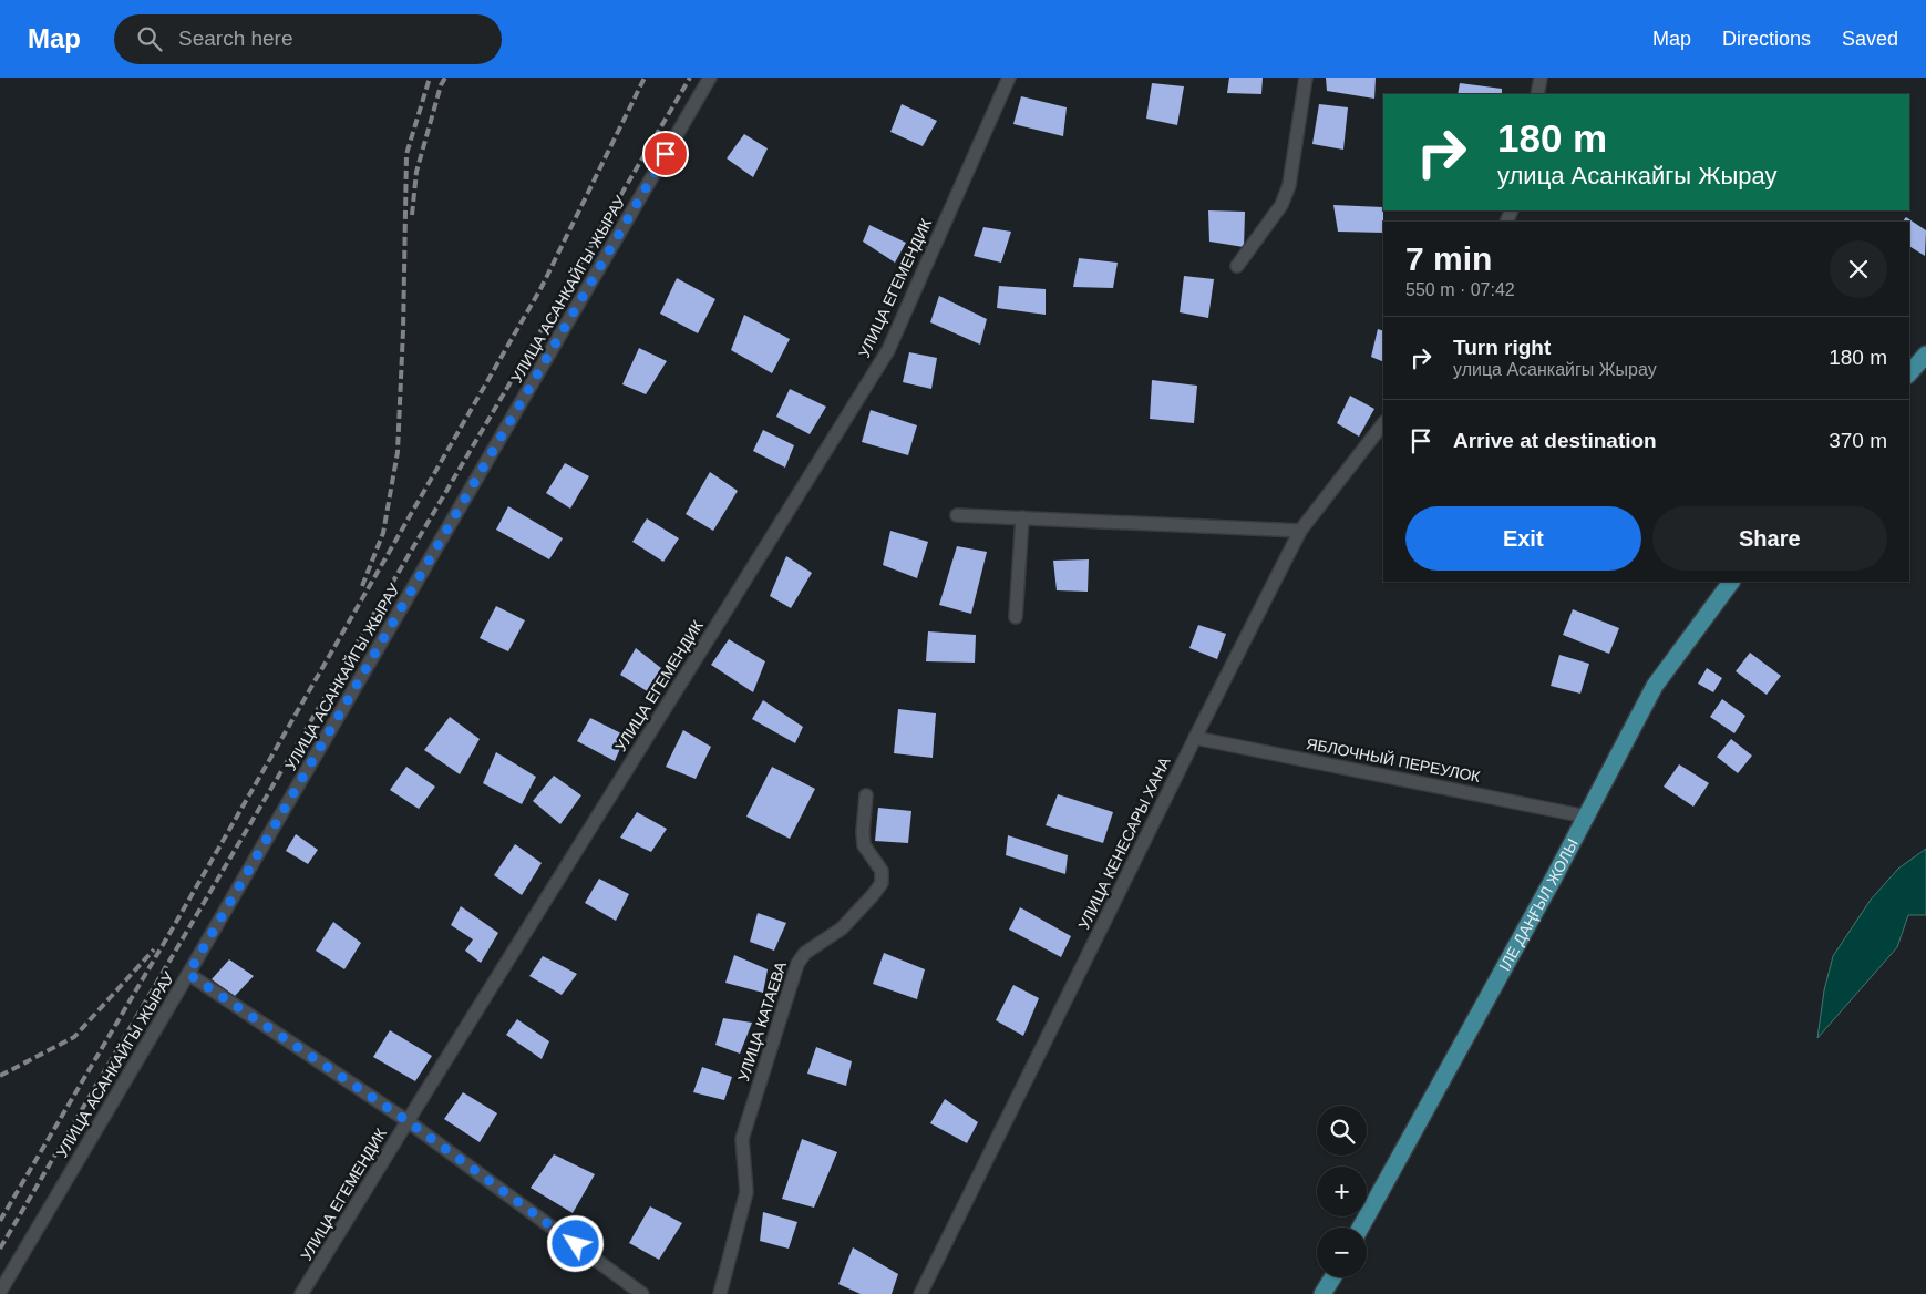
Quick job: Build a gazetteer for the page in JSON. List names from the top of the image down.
{
  "streets": {
    "main road": ["ІЛЕ ДАҢҒЫЛ ЖОЛЫ"],
    "street": [
      "УЛИЦА ЕГЕМЕНДИК",
      "УЛИЦА АСАНКАЙГЫ ЖЫРАУ",
      "ЯБЛОЧНЫЙ ПЕРЕУЛОК",
      "УЛИЦА КЕНЕСАРЫ ХАНА",
      "УЛИЦА КАТАЕВА"
    ]
  },
  "crossings": [
    ["ЯБЛОЧНЫЙ ПЕРЕУЛОК", "УЛИЦА КЕНЕСАРЫ ХАНА"],
    ["ЯБЛОЧНЫЙ ПЕРЕУЛОК", "ІЛЕ ДАҢҒЫЛ ЖОЛЫ"]
  ],
  "page": {
    "header": "Map",
    "search": "Search here",
    "nav": ["Map", "Directions", "Saved"],
    "turn": ["180 m", "улица Асанкайгы Жырау"],
    "heading": ["7 min", "550 m · 07:42"],
    "list": [
      {
        "name": "Turn right",
        "note": "улица Асанкайгы Жырау",
        "value": "180 m"
      },
      {
        "name": "Arrive at destination",
        "value": "370 m"
      }
    ],
    "buttons": ["Exit", "Share"],
    "map_buttons": ["+", "−"]
  }
}
